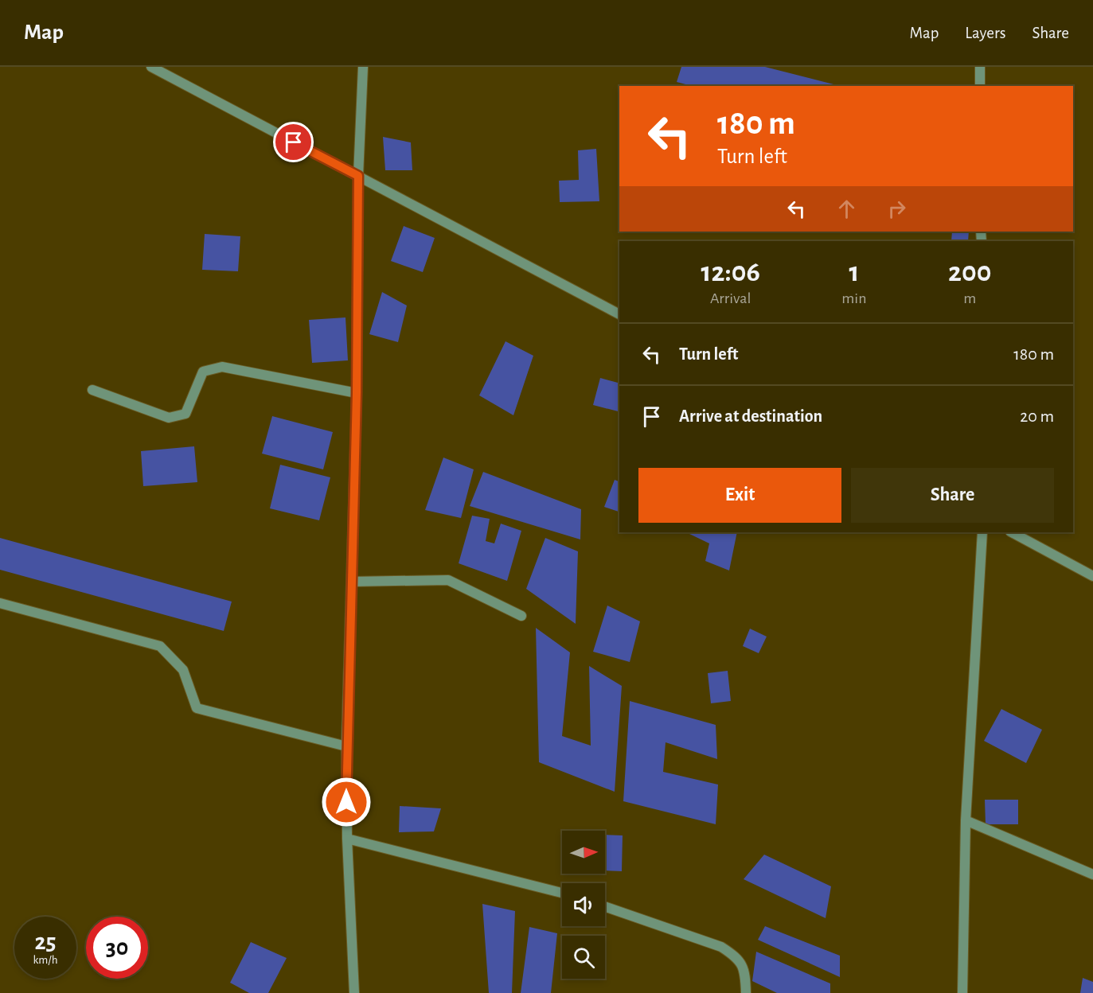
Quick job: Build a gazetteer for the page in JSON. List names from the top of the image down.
{
  "north": "right",
  "page": {
    "header": "Map",
    "nav": ["Map", "Layers", "Share"],
    "turn": ["180 m", "Turn left"],
    "eta": [
      "12:06",
      "Arrival",
      "1",
      "min",
      "200",
      "m"
    ],
    "list": [
      {
        "name": "Turn left",
        "value": "180 m"
      },
      {
        "name": "Arrive at destination",
        "value": "20 m"
      }
    ],
    "buttons": ["Exit", "Share"],
    "speed": "25 km/h",
    "limit": "30"
  }
}
